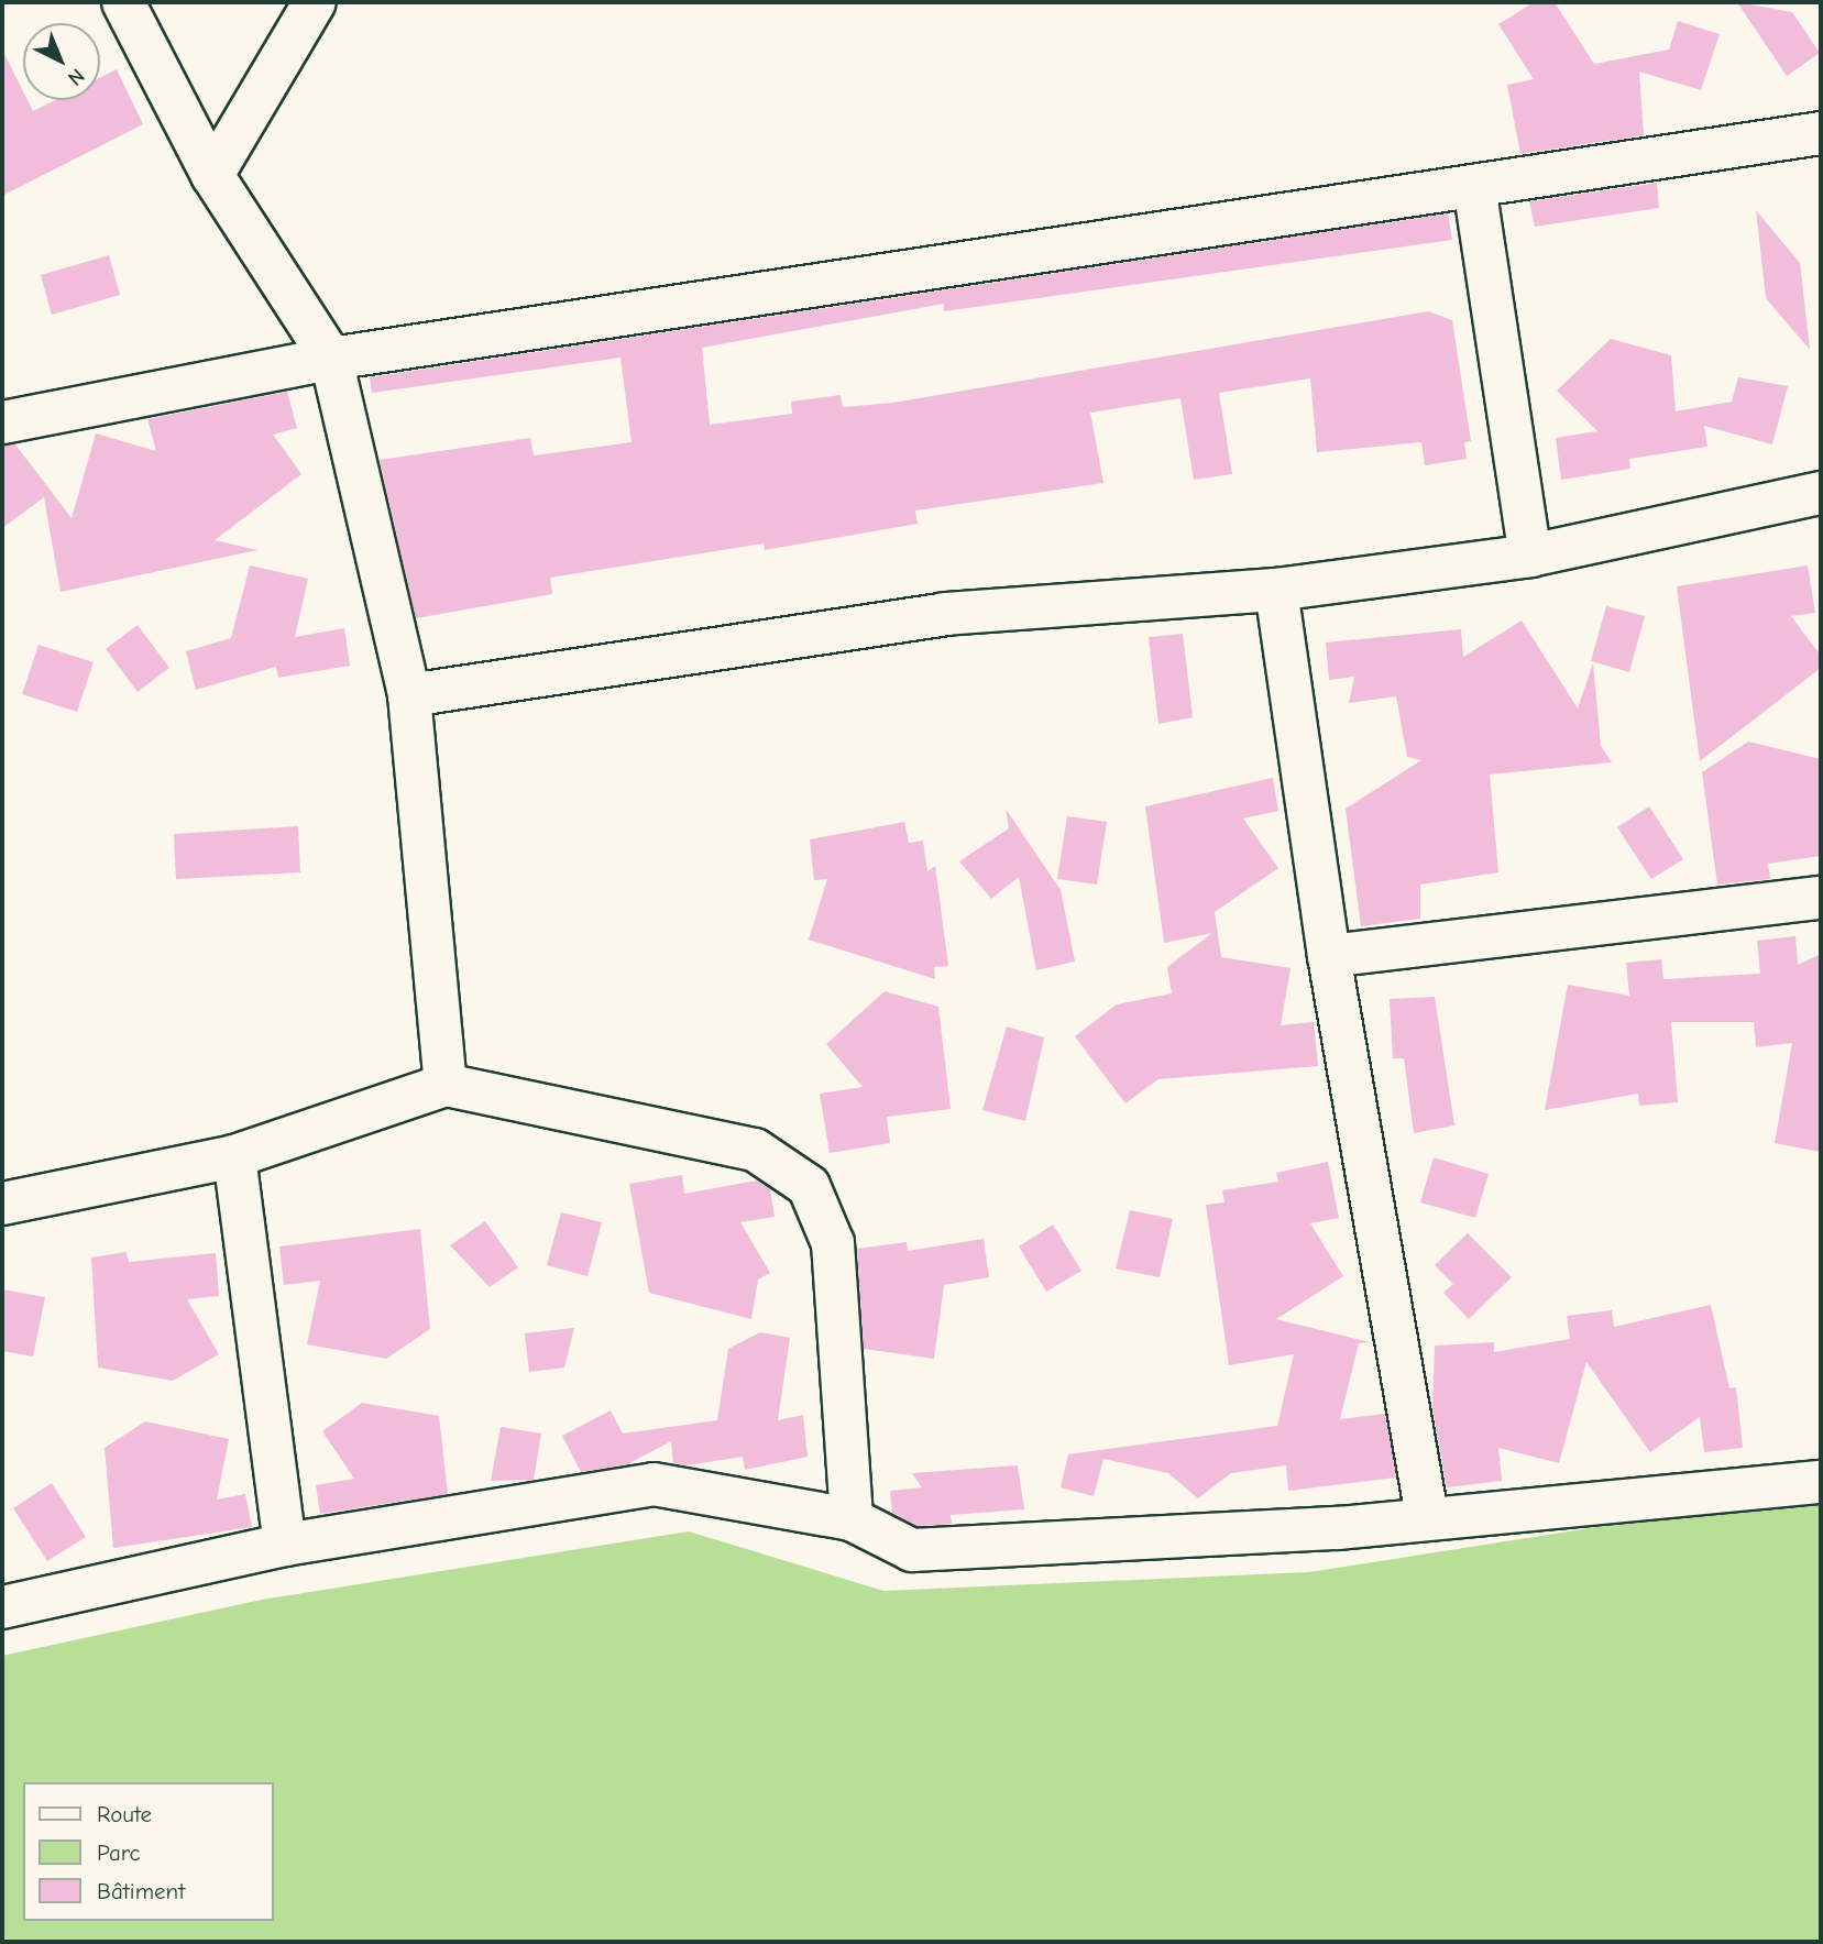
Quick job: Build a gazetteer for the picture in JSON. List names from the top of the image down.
{
  "legend": ["Route", "Parc", "Bâtiment"],
  "north": "bottom right"
}
